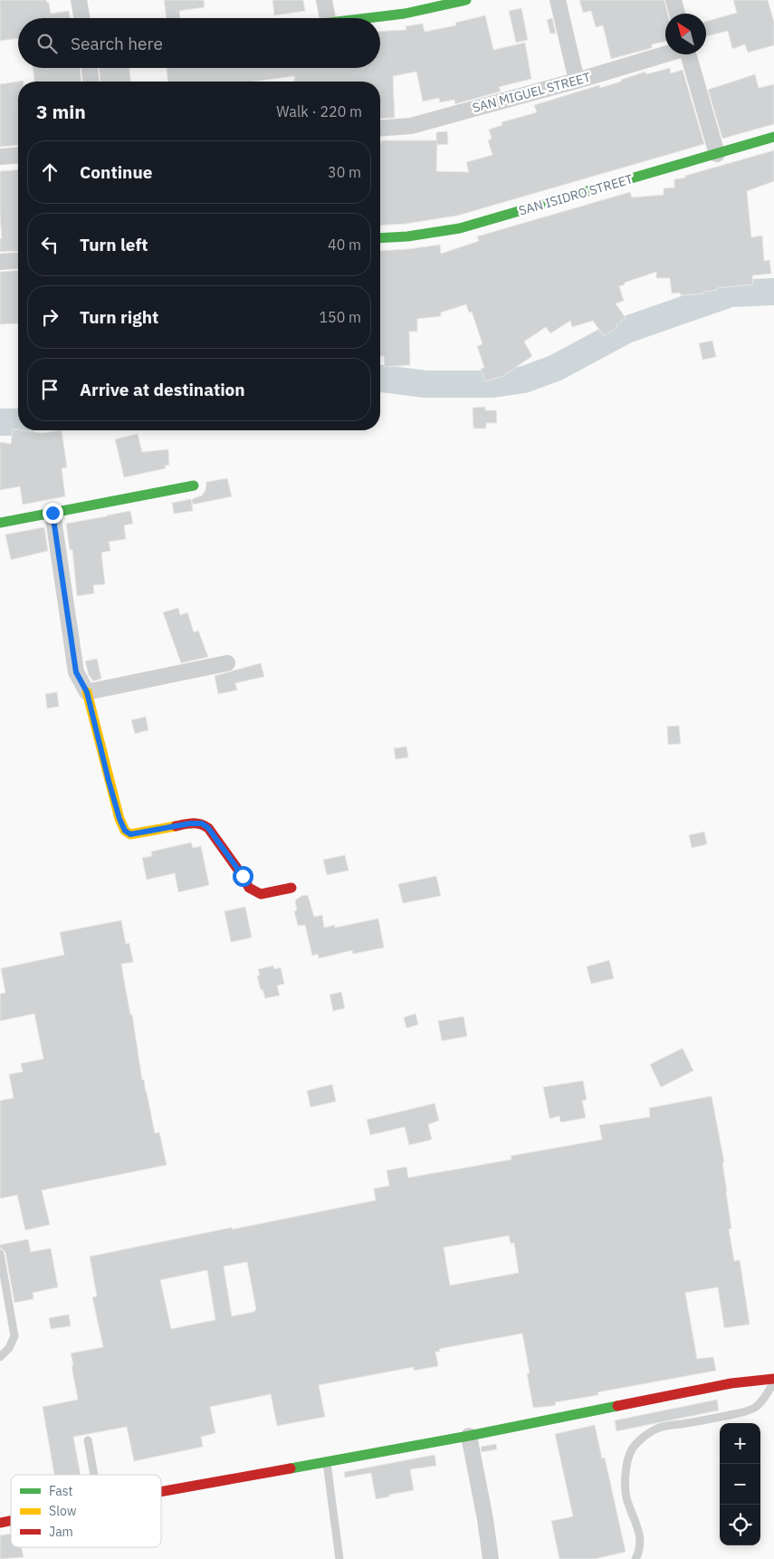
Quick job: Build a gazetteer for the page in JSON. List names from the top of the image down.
{
  "streets": {
    "street": ["SAN MIGUEL STREET", "SAN ISIDRO STREET"]
  },
  "legend": ["Fast", "Slow", "Jam"],
  "north": "top left",
  "page": {
    "search": "Search here",
    "heading": ["3 min", "Walk · 220 m"],
    "list": [
      ["Continue", "30 m"],
      ["Turn left", "40 m"],
      ["Turn right", "150 m"],
      "Arrive at destination"
    ],
    "map_buttons": ["+", "−"]
  }
}
